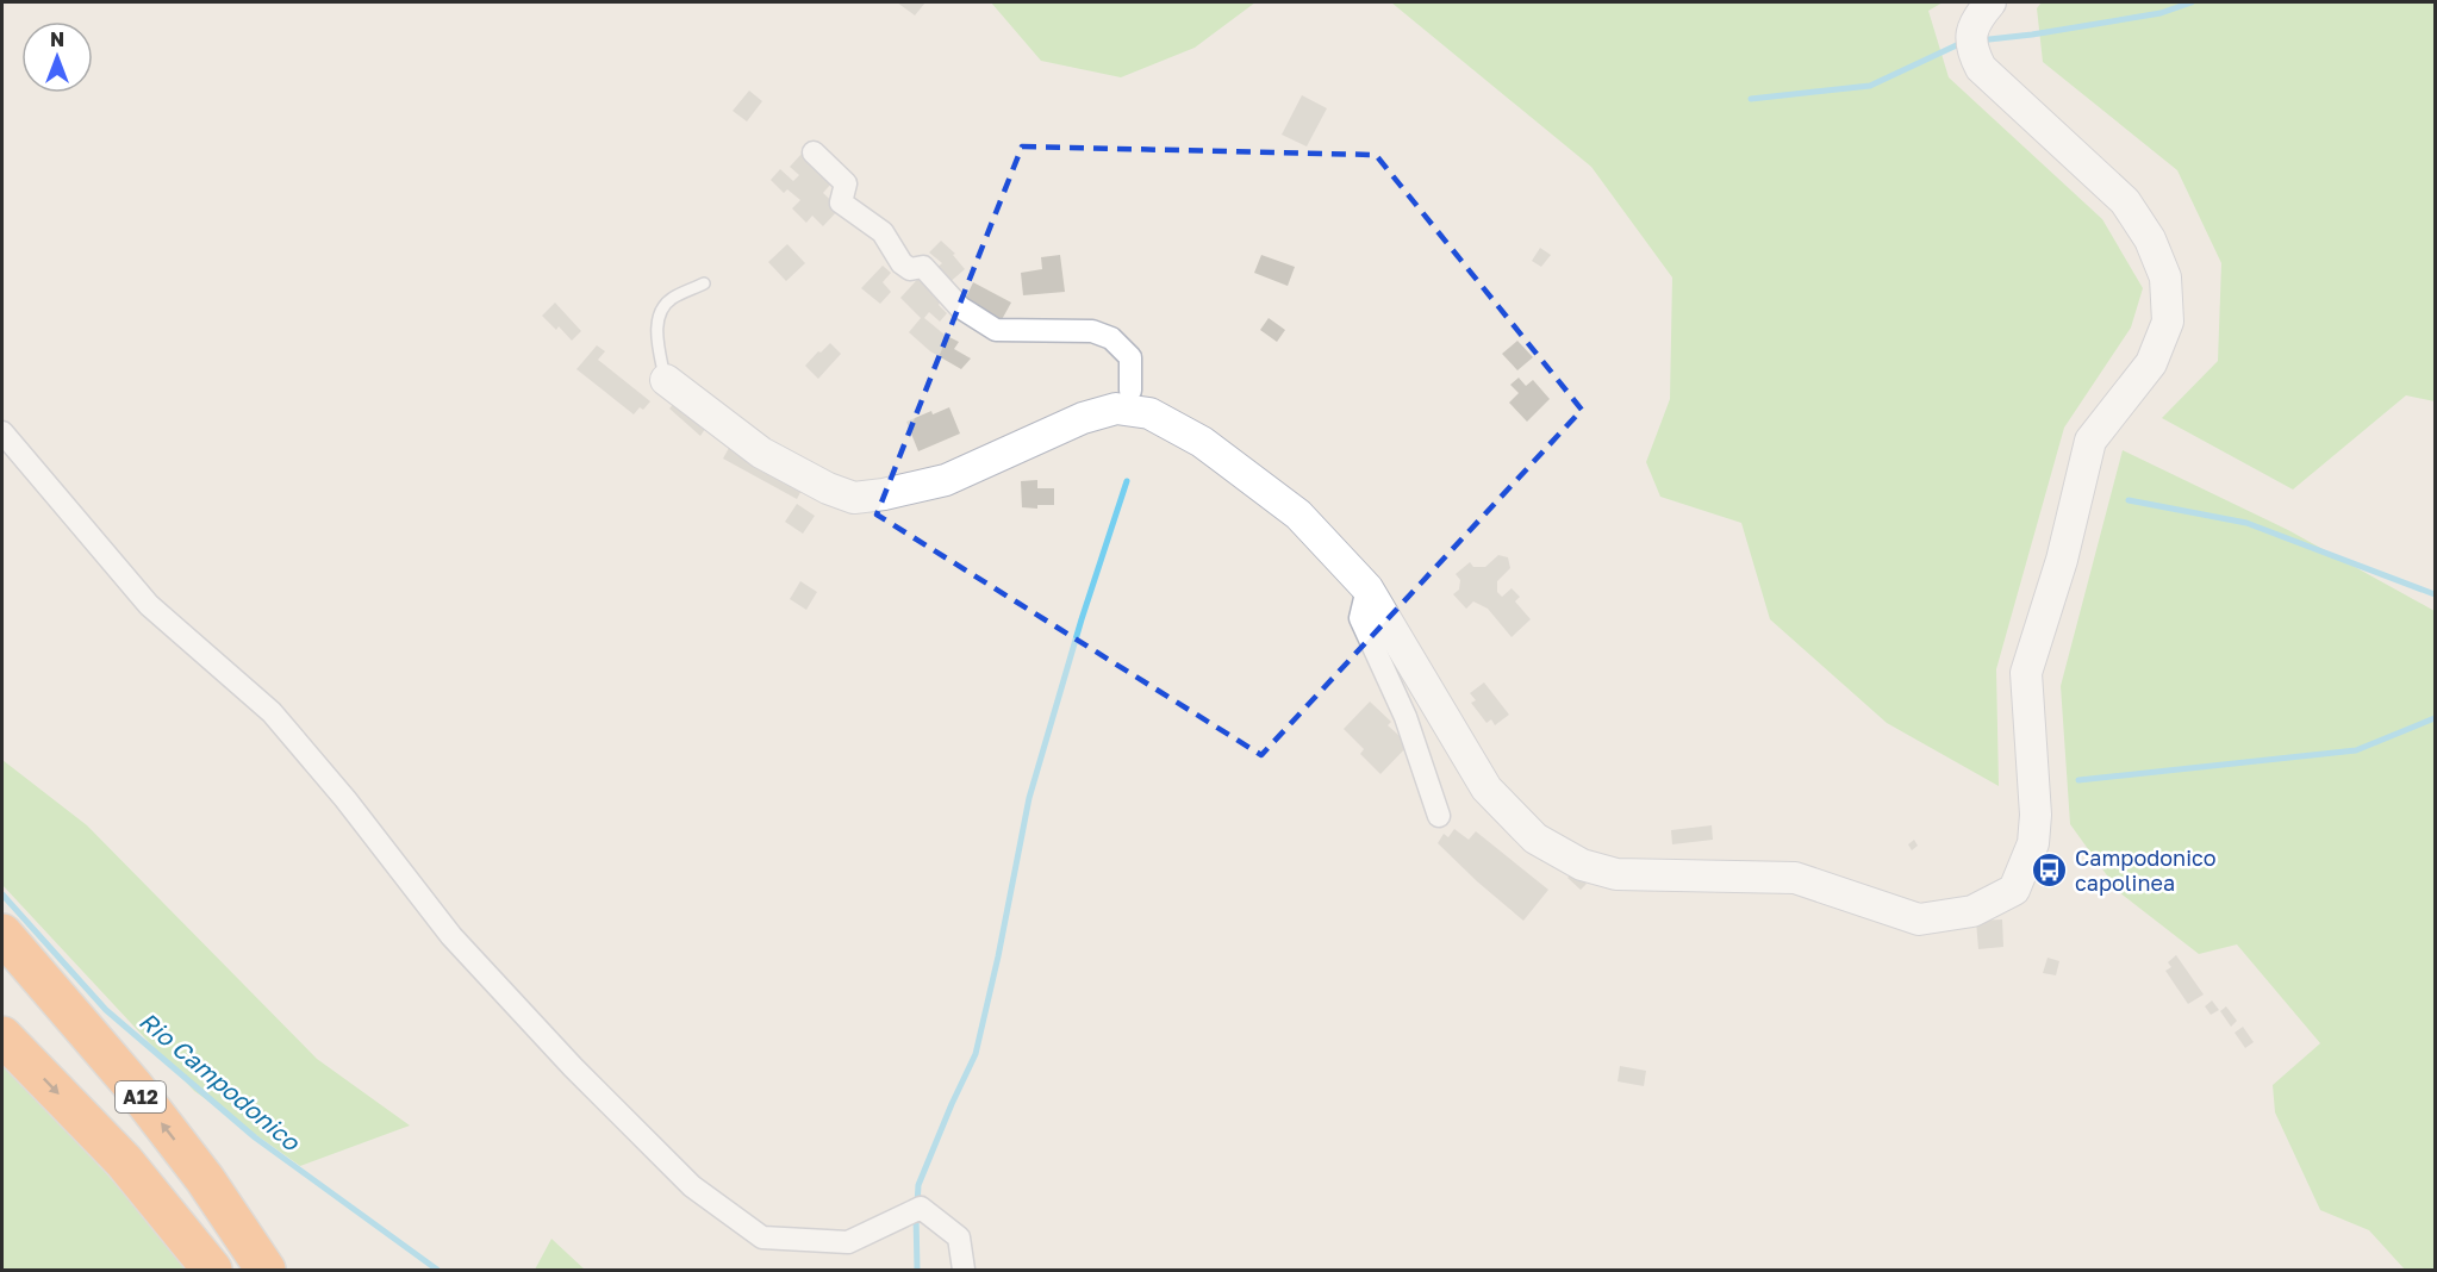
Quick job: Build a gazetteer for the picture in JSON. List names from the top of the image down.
{
  "streets": {
    "highway": ["A12"]
  },
  "water": ["Rio Campodonico"],
  "places": {
    "bus stop": ["Campodonico capolinea"]
  },
  "north": "top"
}
